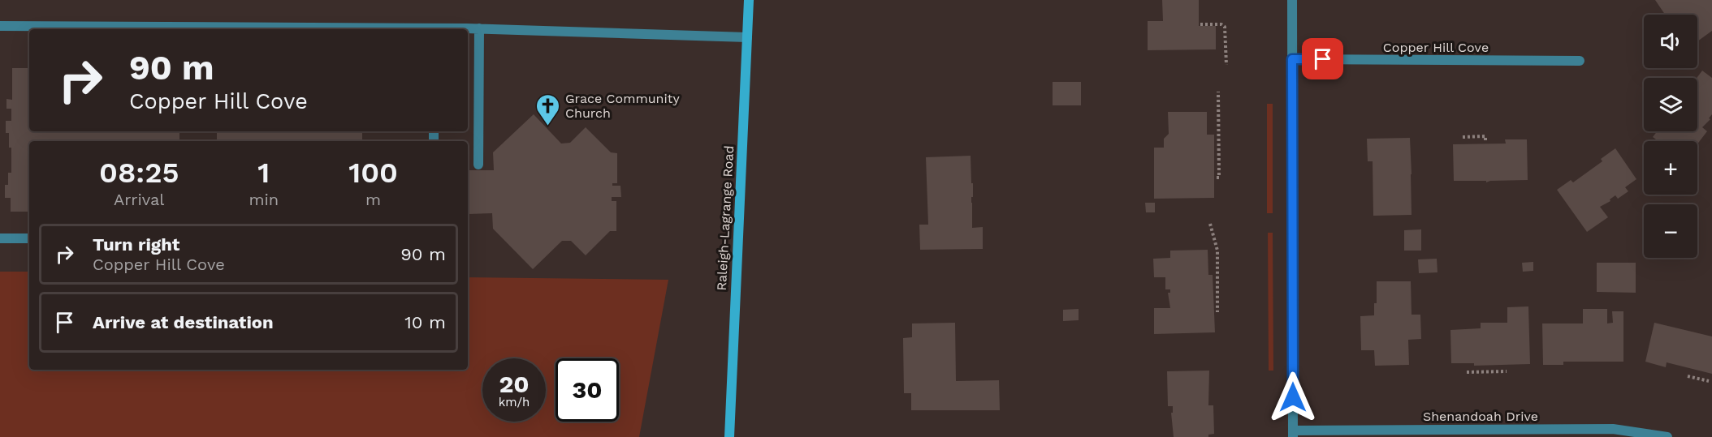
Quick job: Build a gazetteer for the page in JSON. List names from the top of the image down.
{
  "streets": {
    "main road": ["Raleigh-Lagrange Road"],
    "street": ["Copper Hill Cove", "Shenandoah Drive"]
  },
  "places": {
    "church": ["Grace Community Church"]
  },
  "page": {
    "map_buttons": ["+", "−"],
    "turn": ["90 m", "Copper Hill Cove"],
    "eta": [
      "08:25",
      "Arrival",
      "1",
      "min",
      "100",
      "m"
    ],
    "list": [
      {
        "name": "Turn right",
        "note": "Copper Hill Cove",
        "value": "90 m"
      },
      {
        "name": "Arrive at destination",
        "value": "10 m"
      }
    ],
    "speed": "20 km/h",
    "limit": "30"
  }
}
